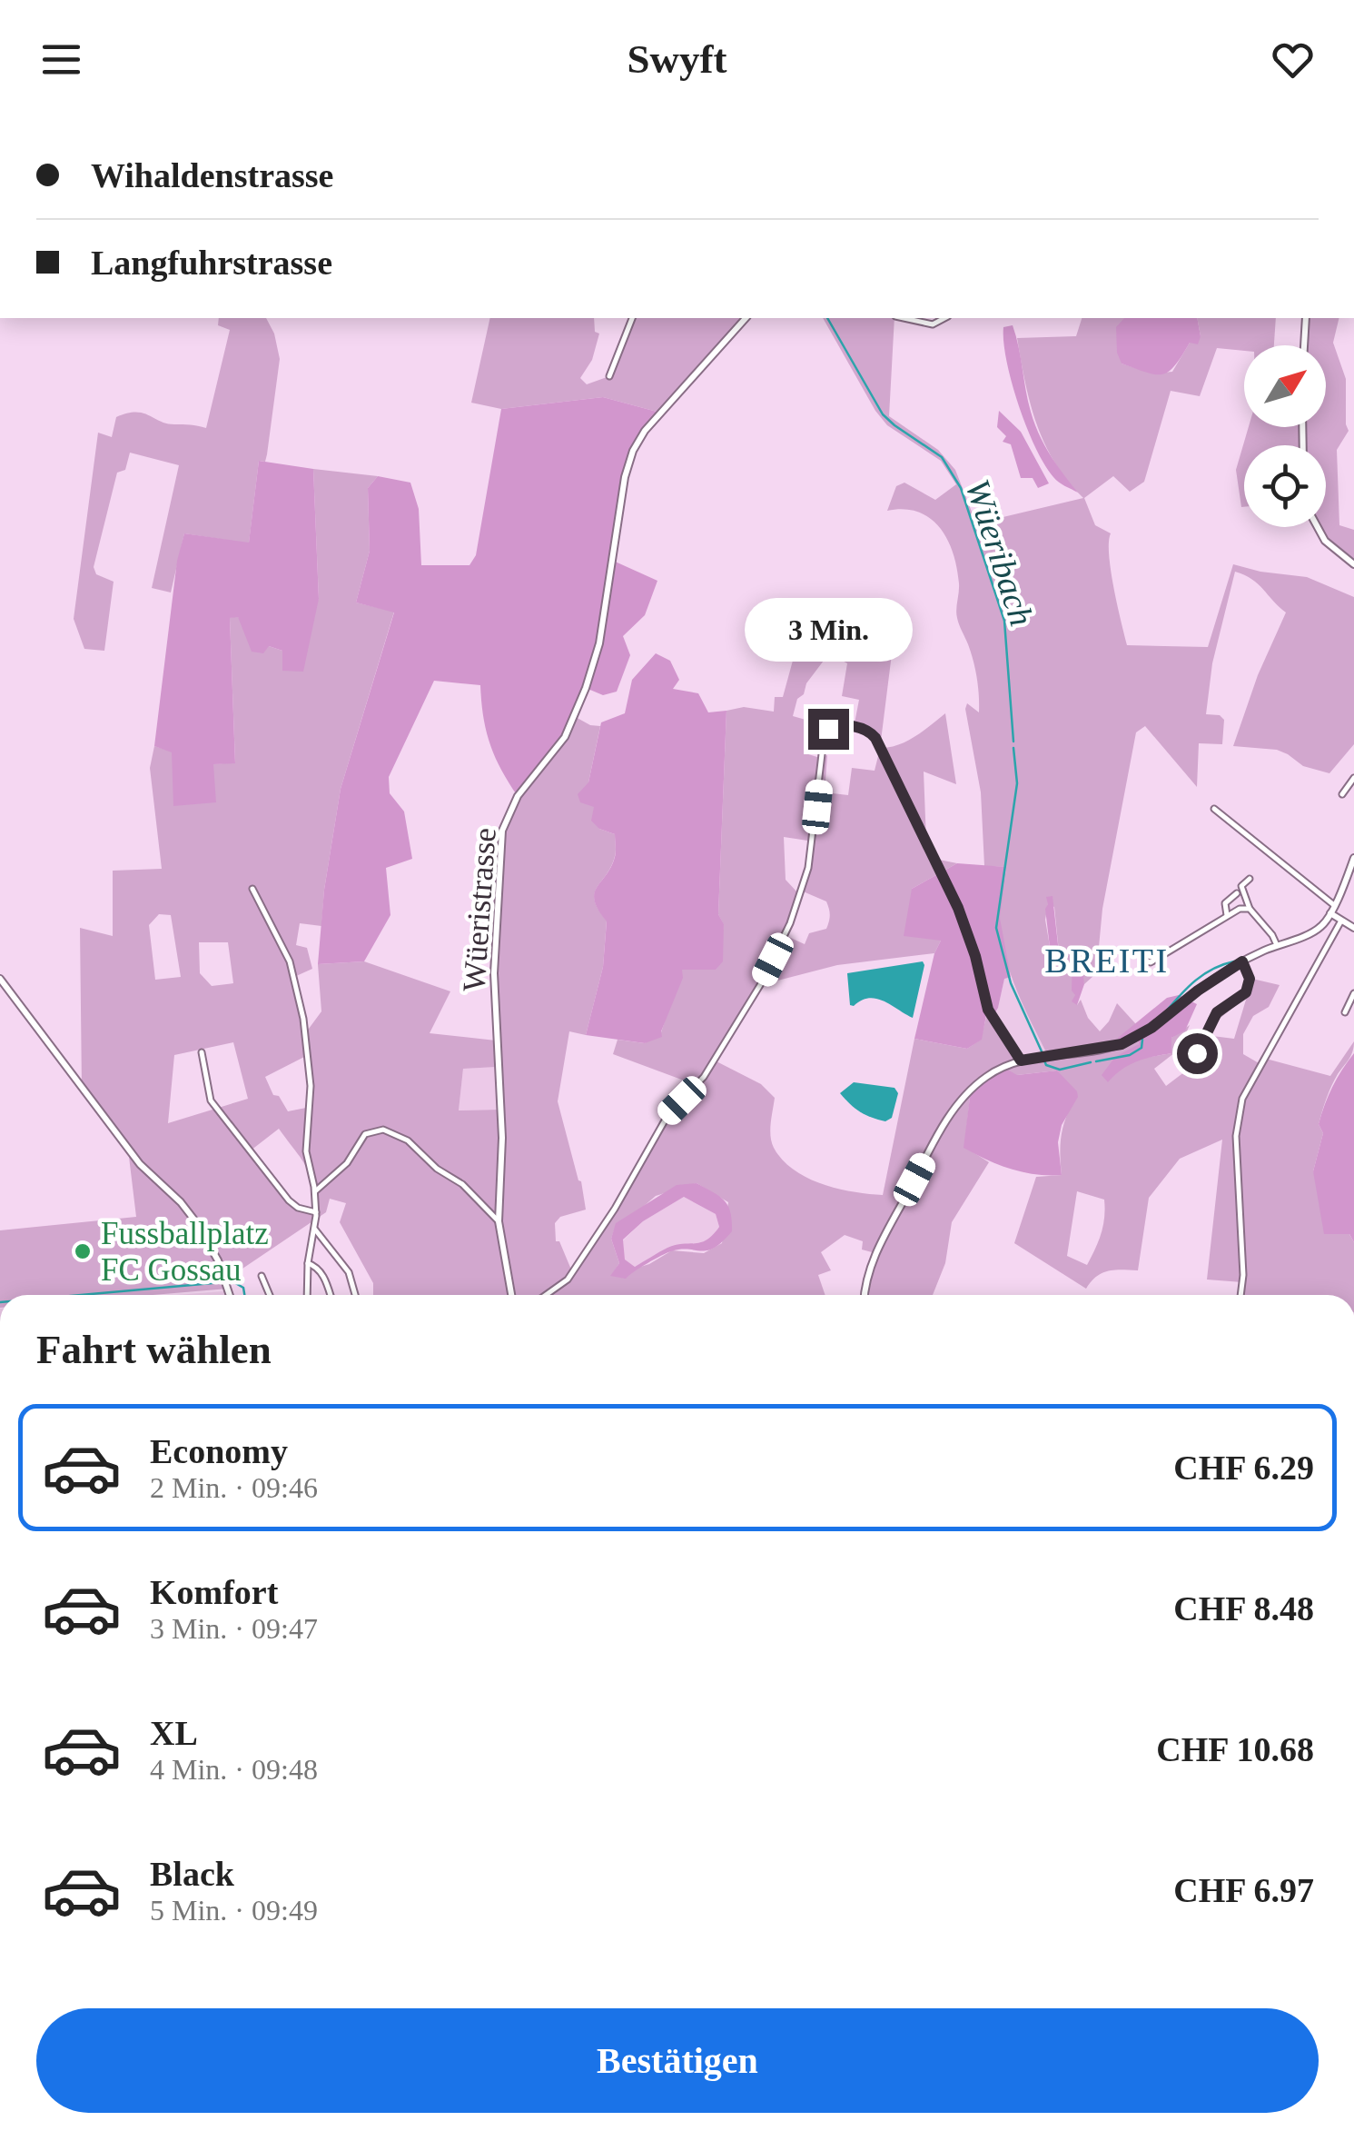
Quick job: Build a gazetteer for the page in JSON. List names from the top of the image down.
{
  "streets": {
    "street": ["Wüeristrasse"]
  },
  "districts": ["BREITI"],
  "water": ["Wüeribach"],
  "places": ["Fussballplatz FC Gossau"],
  "north": "top right",
  "page": {
    "header": "Swyft",
    "banner": ["Wihaldenstrasse", "Langfuhrstrasse"],
    "bubble": "3 Min.",
    "heading": "Fahrt wählen",
    "list": [
      {
        "name": "Economy",
        "note": "2 Min. · 09:46",
        "value": "CHF 6.29"
      },
      {
        "name": "Komfort",
        "note": "3 Min. · 09:47",
        "value": "CHF 8.48"
      },
      {
        "name": "XL",
        "note": "4 Min. · 09:48",
        "value": "CHF 10.68"
      },
      {
        "name": "Black",
        "note": "5 Min. · 09:49",
        "value": "CHF 6.97"
      }
    ],
    "buttons": "Bestätigen"
  }
}
